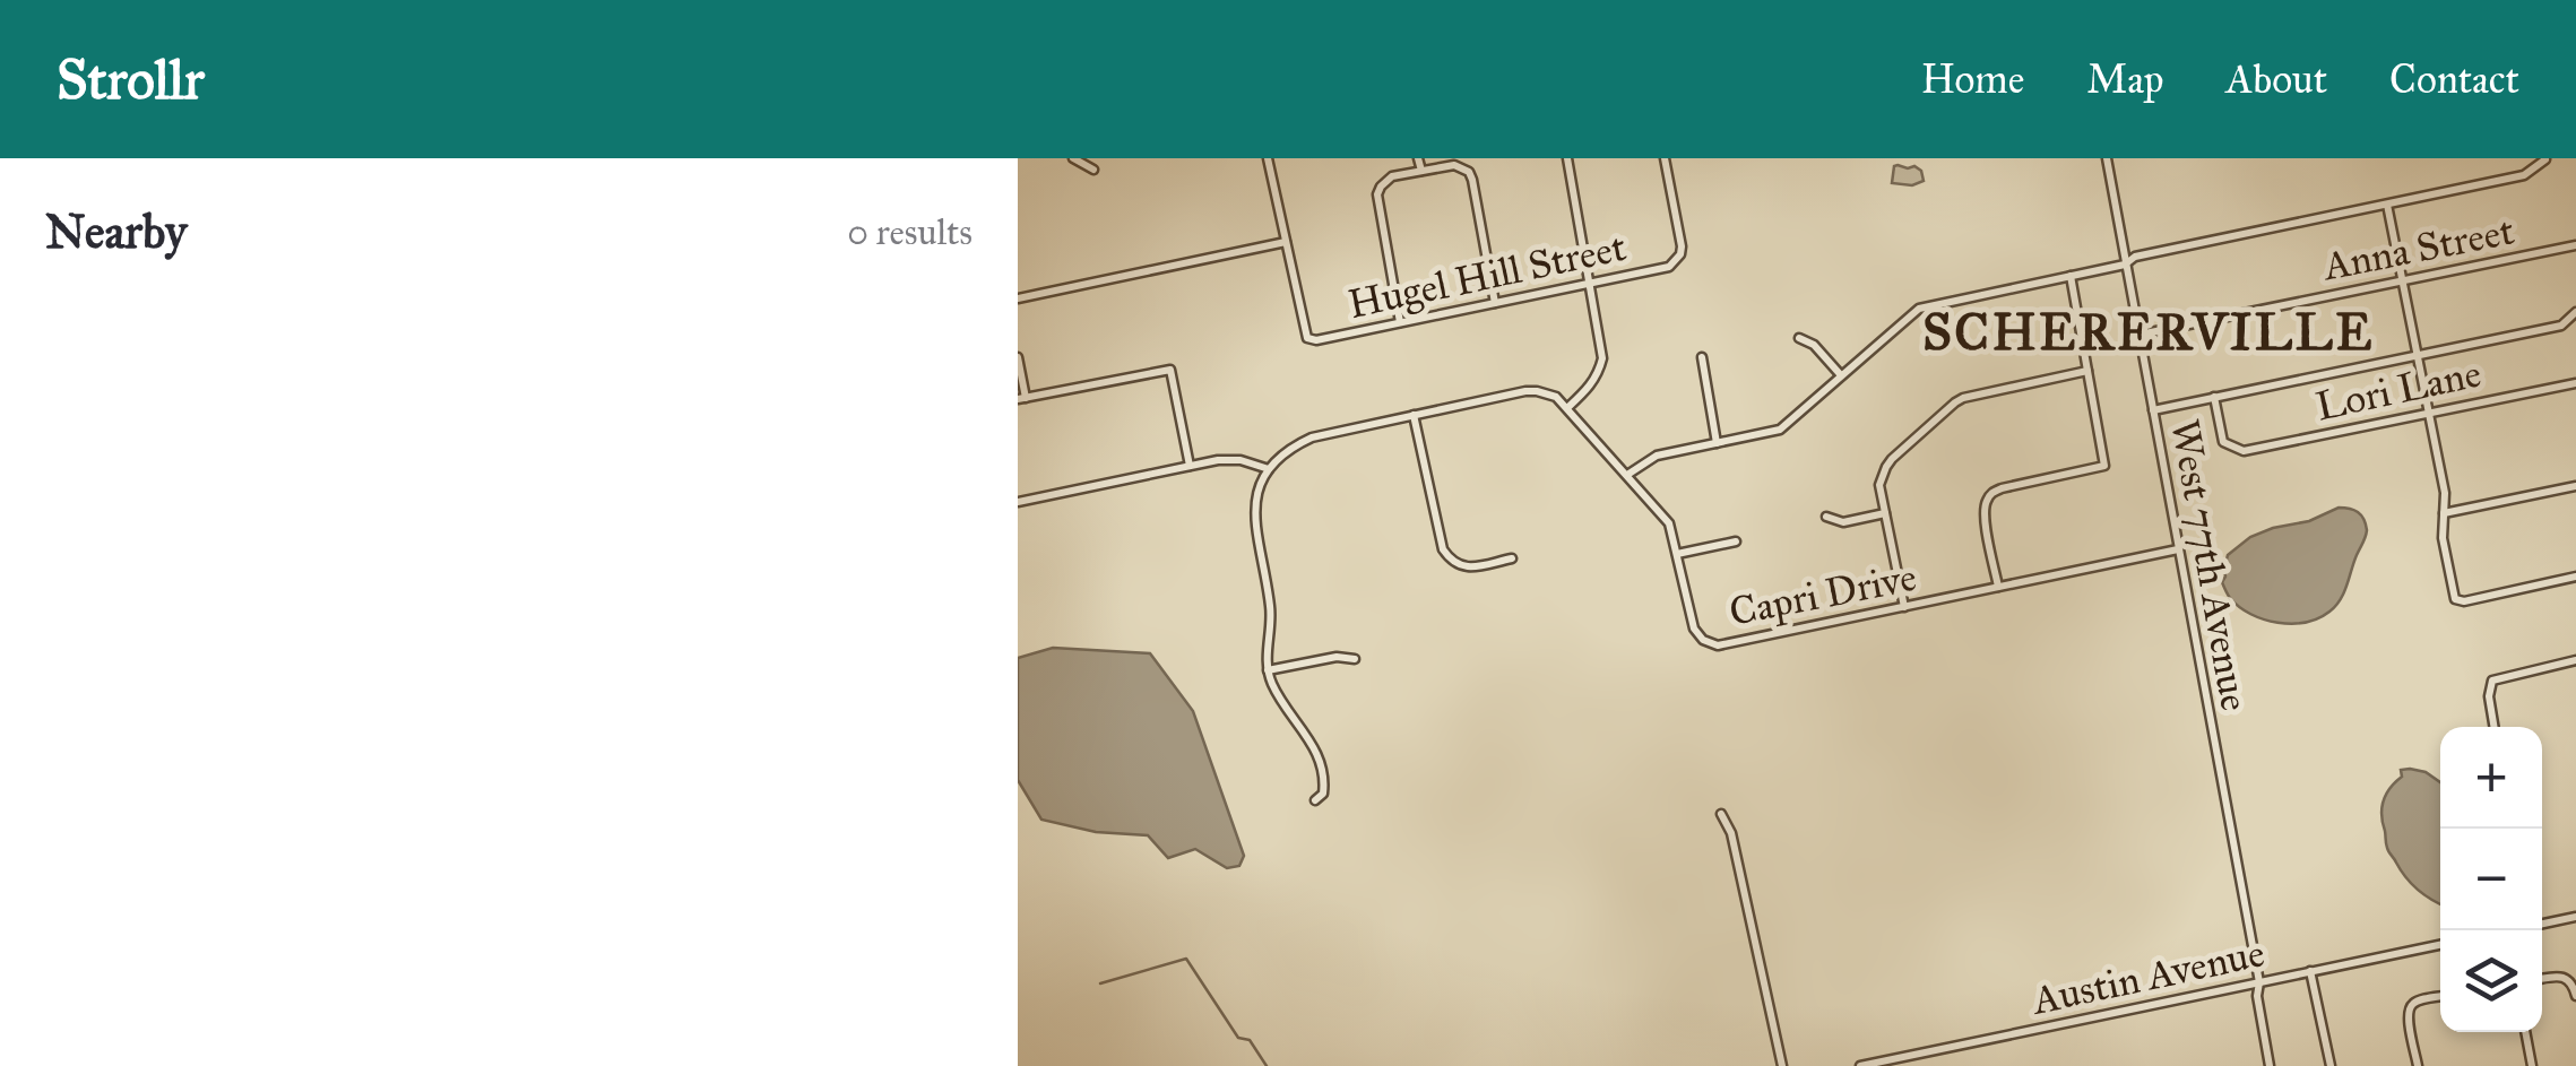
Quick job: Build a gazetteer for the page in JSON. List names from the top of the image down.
{
  "streets": {
    "street": [
      "Anna Street",
      "Hugel Hill Street",
      "Lori Lane",
      "West 77th Avenue",
      "Capri Drive",
      "Austin Avenue"
    ]
  },
  "crossings": [
    ["Anna Street", "West 77th Avenue"],
    ["West 77th Avenue", "Capri Drive"],
    ["West 77th Avenue", "Austin Avenue"]
  ],
  "districts": ["SCHERERVILLE"],
  "page": {
    "header": "Strollr",
    "nav": [
      "Home",
      "Map",
      "About",
      "Contact"
    ],
    "heading": ["Nearby", "0 results"],
    "map_buttons": ["+", "−"]
  }
}
